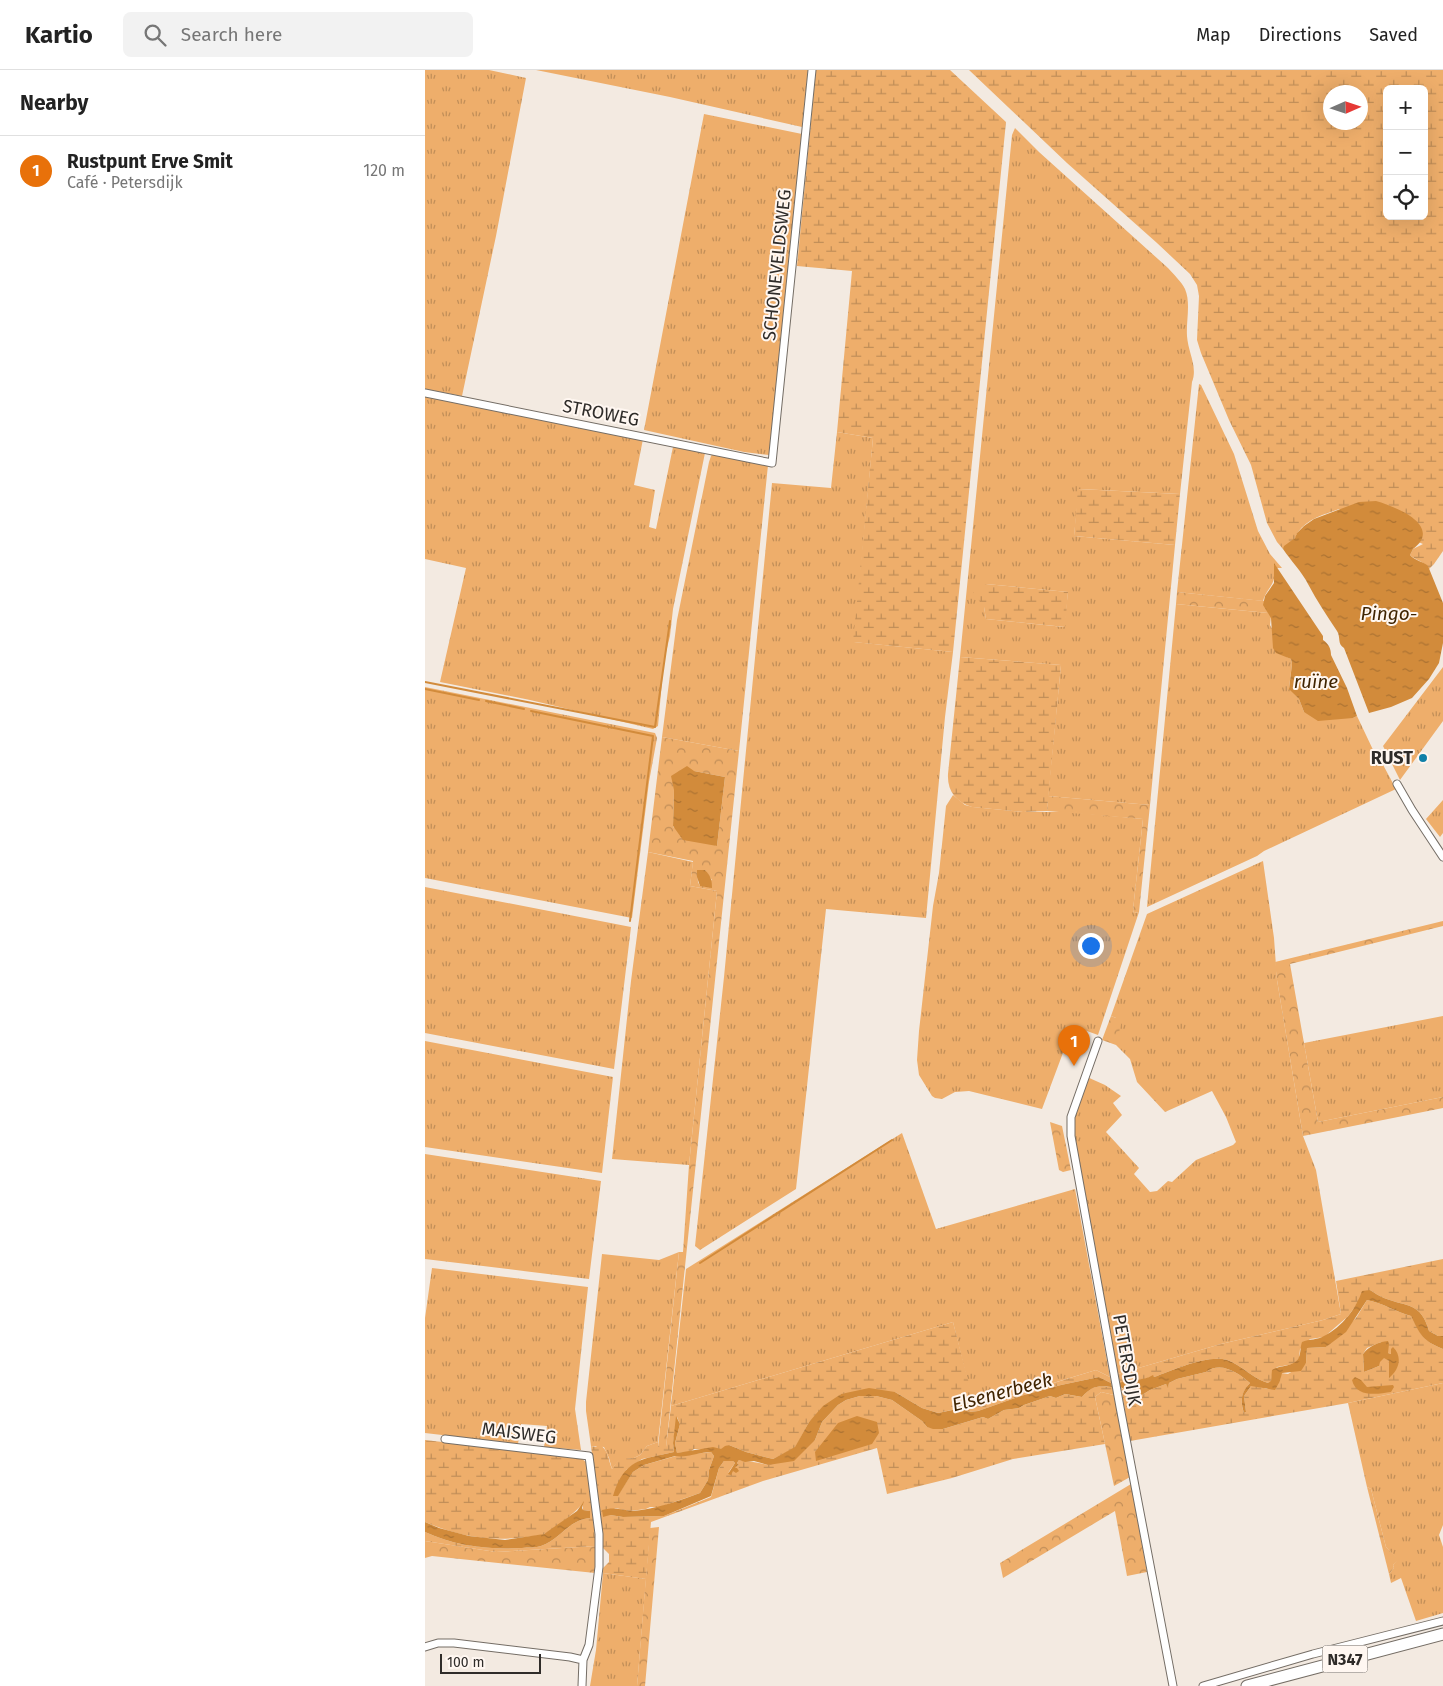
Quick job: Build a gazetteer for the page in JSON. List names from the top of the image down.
{
  "streets": {
    "main road": ["N347"],
    "street": [
      "SCHONEVELDSWEG",
      "STROWEG",
      "PETERSDIJK",
      "MAISWEG"
    ]
  },
  "crossings": [
    ["SCHONEVELDSWEG", "STROWEG"]
  ],
  "water": ["Pingo-", "ruïne", "Elsenerbeek"],
  "places": ["RUST"],
  "scale_bar": "100 m",
  "north": "right",
  "page": {
    "header": "Kartio",
    "search": "Search here",
    "nav": ["Map", "Directions", "Saved"],
    "heading": "Nearby",
    "map_buttons": ["+", "−"],
    "list": [
      {
        "mark": "1",
        "name": "Rustpunt Erve Smit",
        "note": "Café · Petersdijk",
        "value": "120 m"
      }
    ],
    "pins": "1",
    "scale": "100 m"
  }
}
